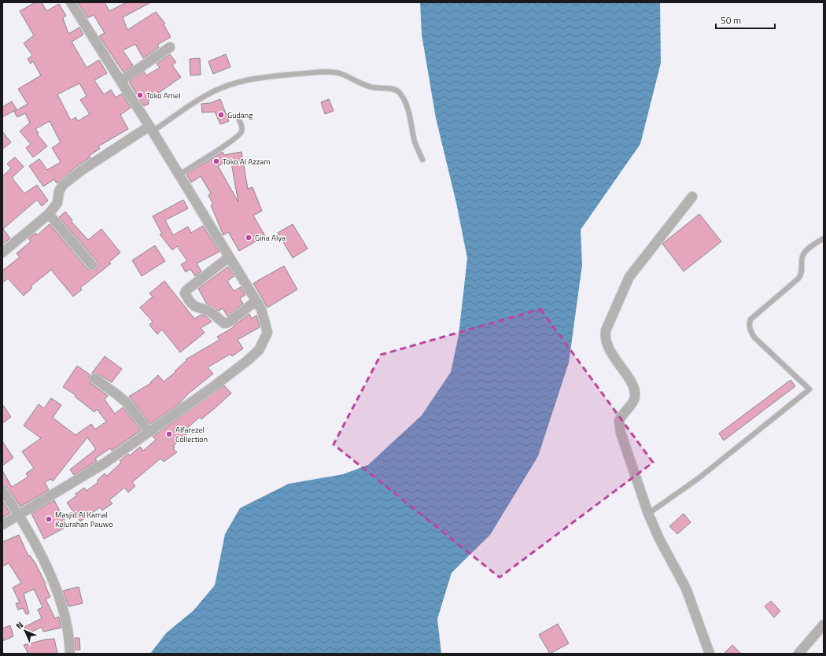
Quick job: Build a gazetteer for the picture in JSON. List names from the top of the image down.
{
  "places": [
    "Toko Amel",
    "Gudang",
    "Toko Al Azzam",
    "Gina Alya",
    "Alfarezel Collection",
    "Masjid Al Kamal Kelurahan Pauwo"
  ],
  "scale_bar": "50 m",
  "north": "top left"
}
